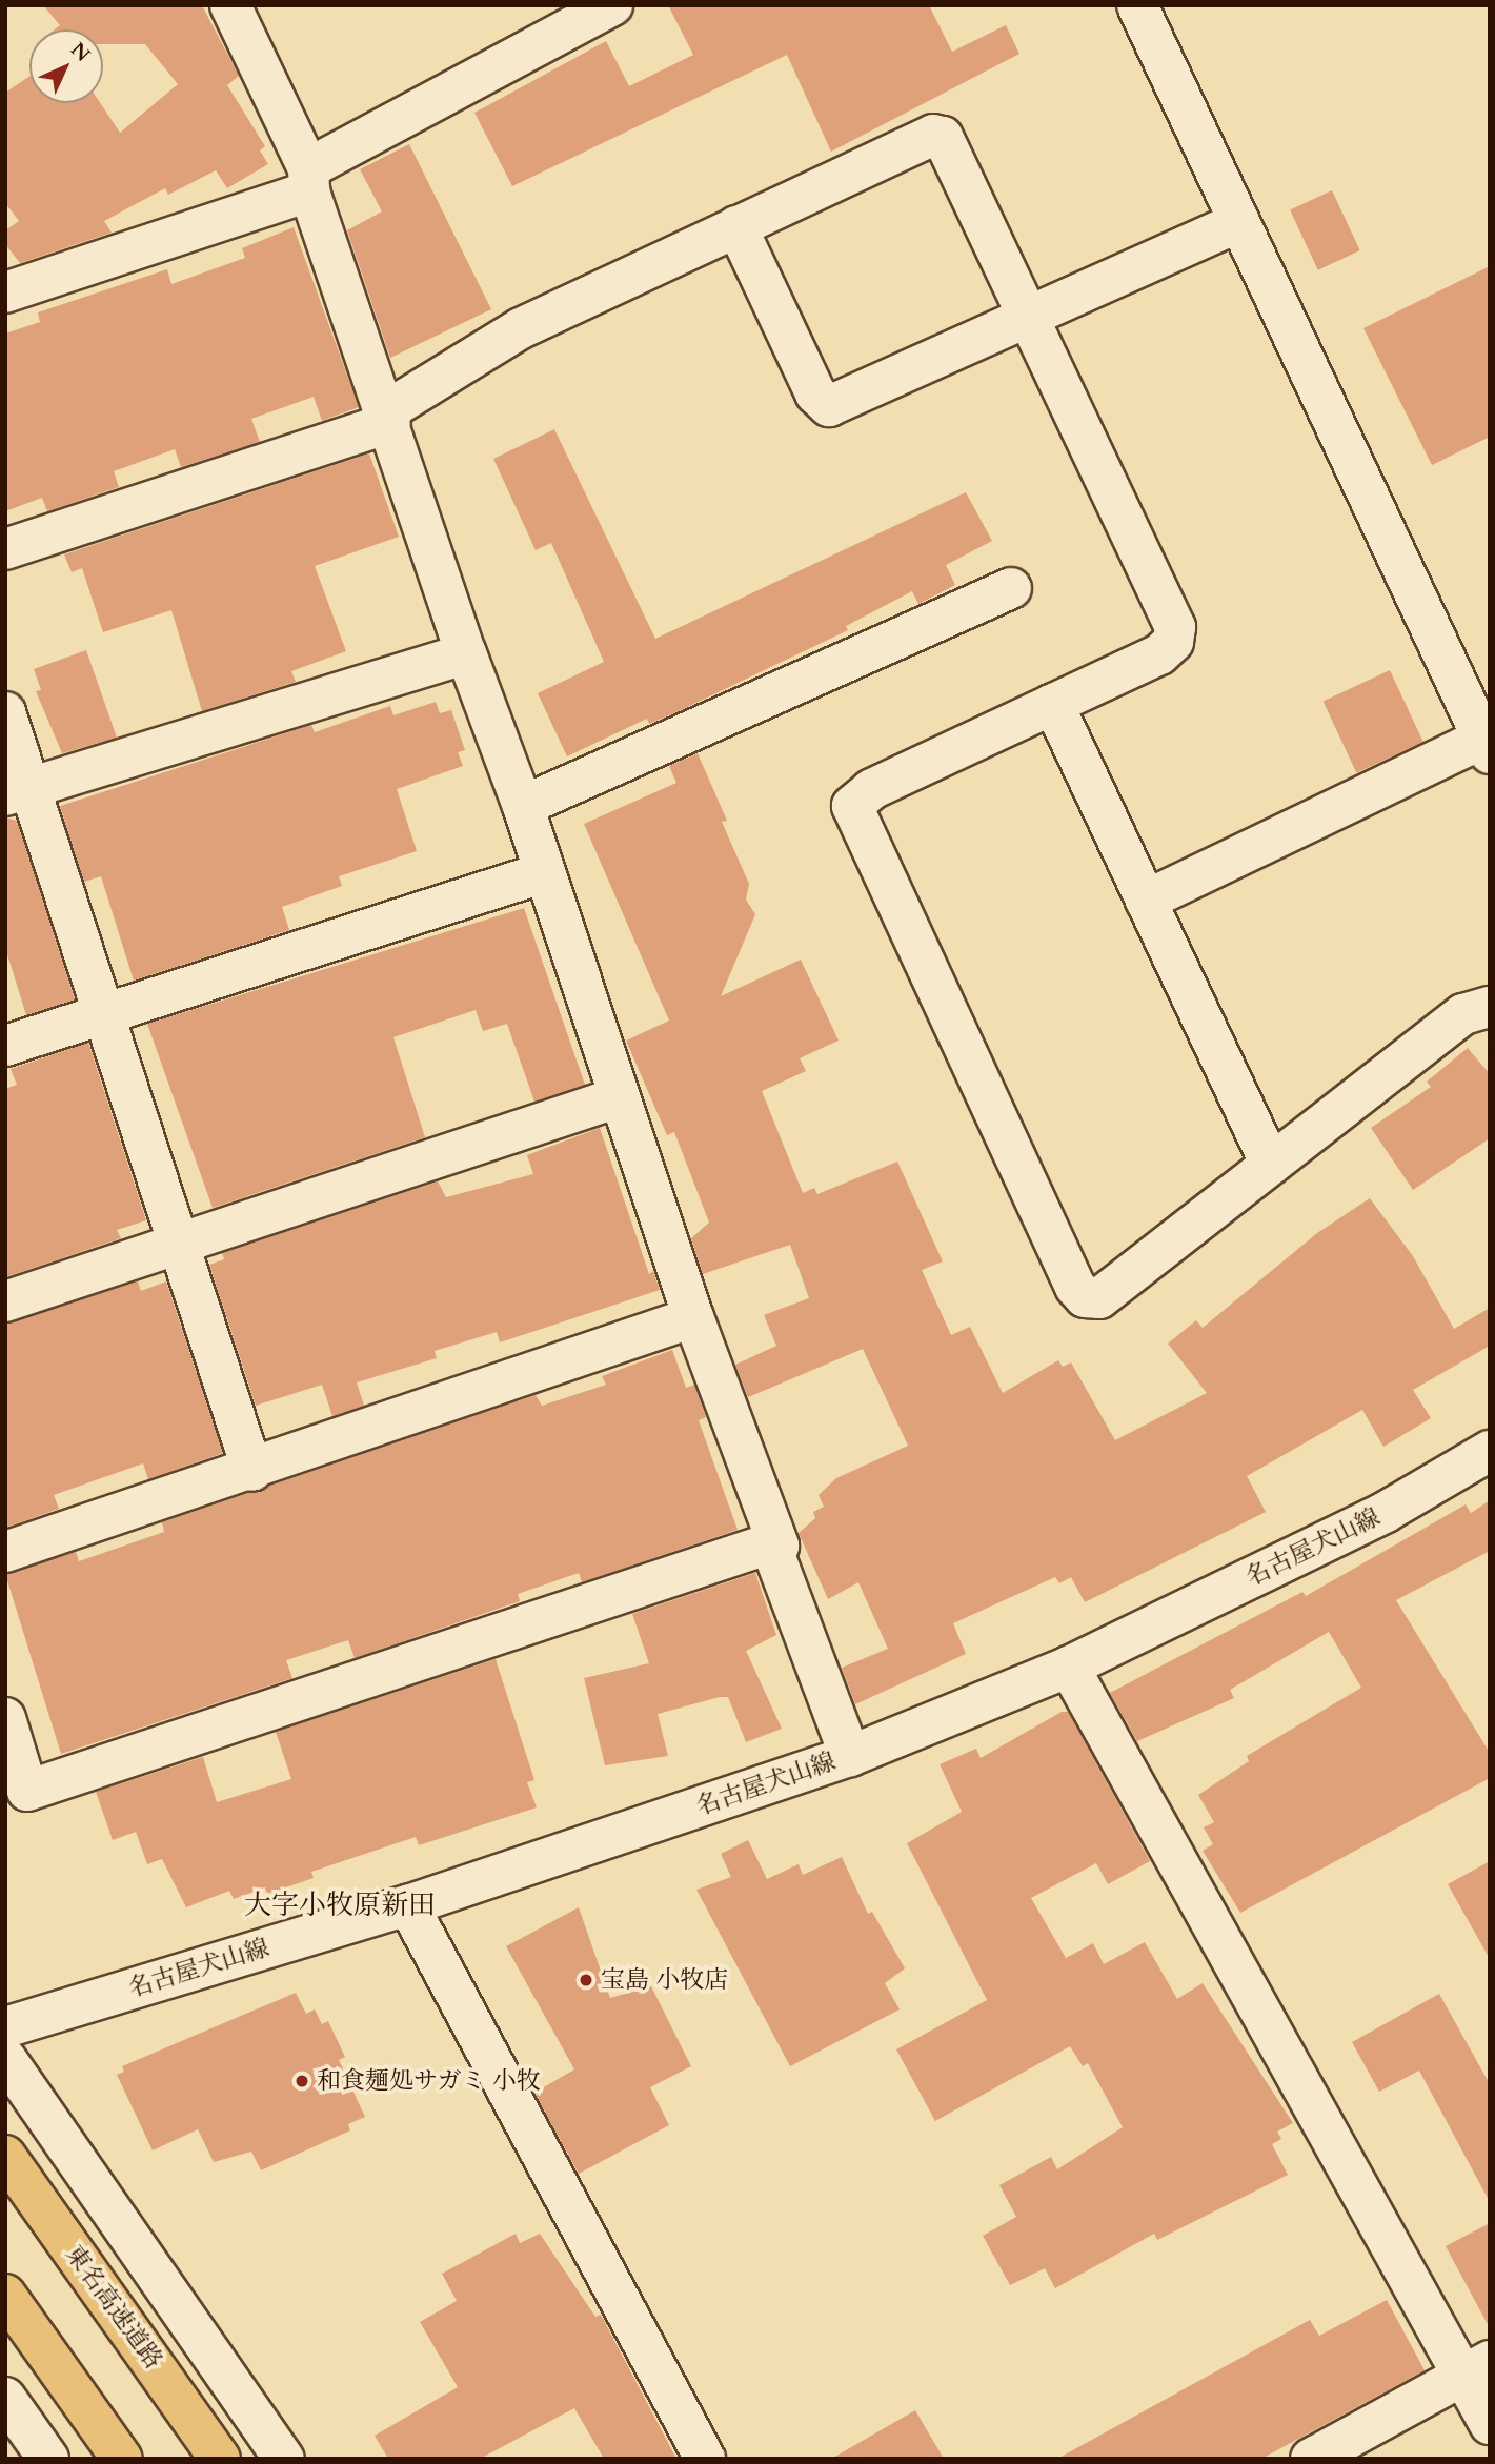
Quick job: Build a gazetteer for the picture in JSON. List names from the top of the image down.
{
  "streets": {
    "highway": ["東名高速道路"],
    "street": ["名古屋犬山線"]
  },
  "districts": ["大字小牧原新田"],
  "places": ["宝島 小牧店", "和食麺処サガミ 小牧"],
  "north": "top right"
}
